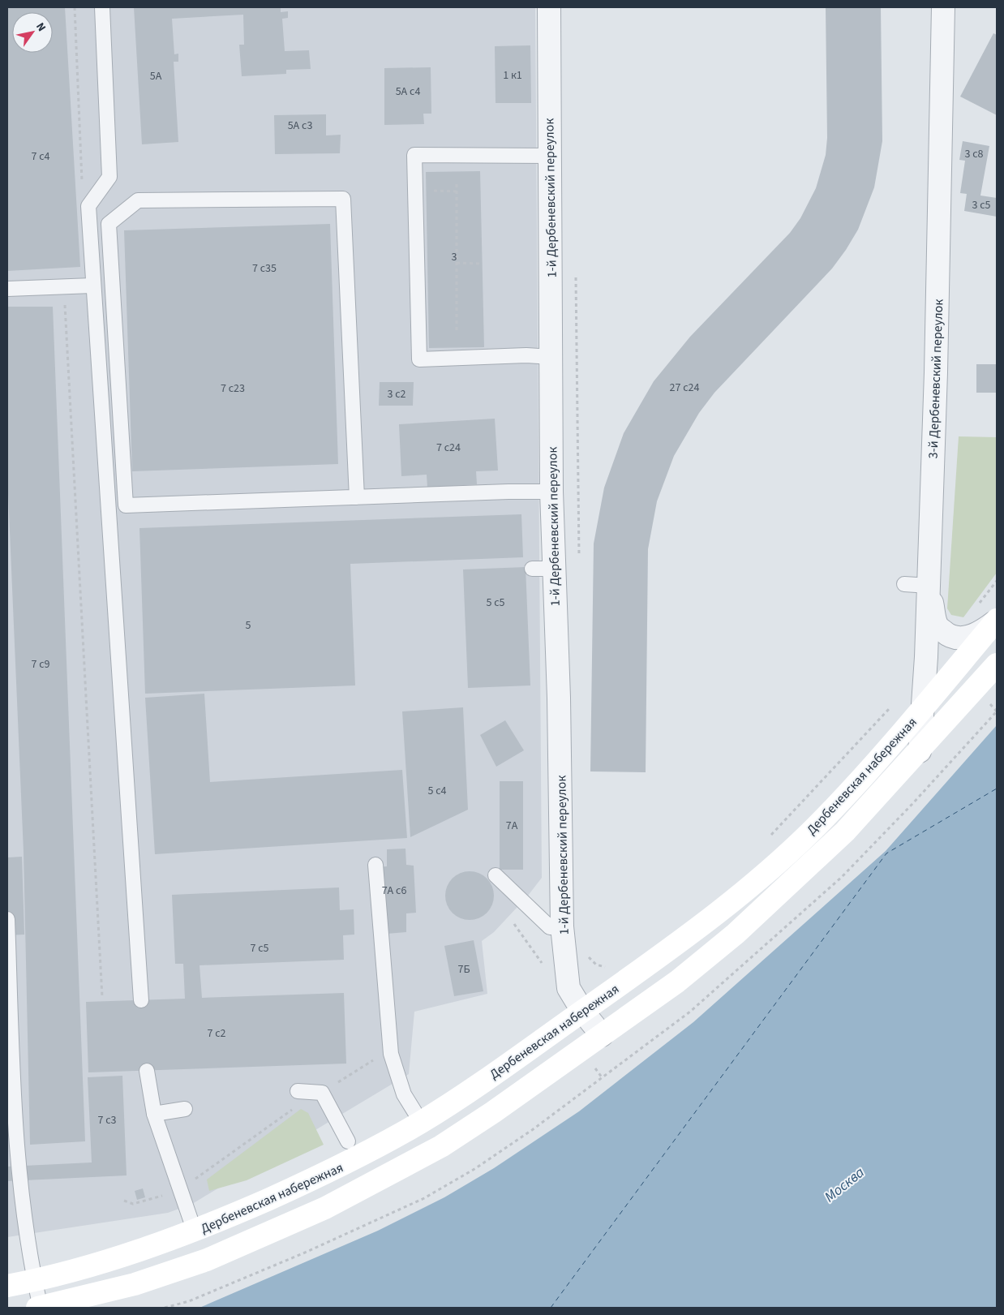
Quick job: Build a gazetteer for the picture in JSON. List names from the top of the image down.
{
  "streets": {
    "main road": ["Дербеневская набережная"],
    "street": ["1-й Дербеневский переулок", "3-й Дербеневский переулок"]
  },
  "crossings": [
    ["1-й Дербеневский переулок", "Дербеневская набережная"],
    ["3-й Дербеневский переулок", "Дербеневская набережная"]
  ],
  "water": ["Москва"],
  "house_numbers": [
    "1 к1",
    "5А",
    "5А с4",
    "5А с3",
    "3 с8",
    "7 с4",
    "3 с5",
    "3",
    "7 с35",
    "27 с24",
    "7 с23",
    "3 с2",
    "7 с24",
    "5 с5",
    "5",
    "7 с9",
    "5 с4",
    "7А",
    "7А с6",
    "7 с5",
    "7Б",
    "7 с2",
    "7 с3"
  ],
  "north": "top right"
}
